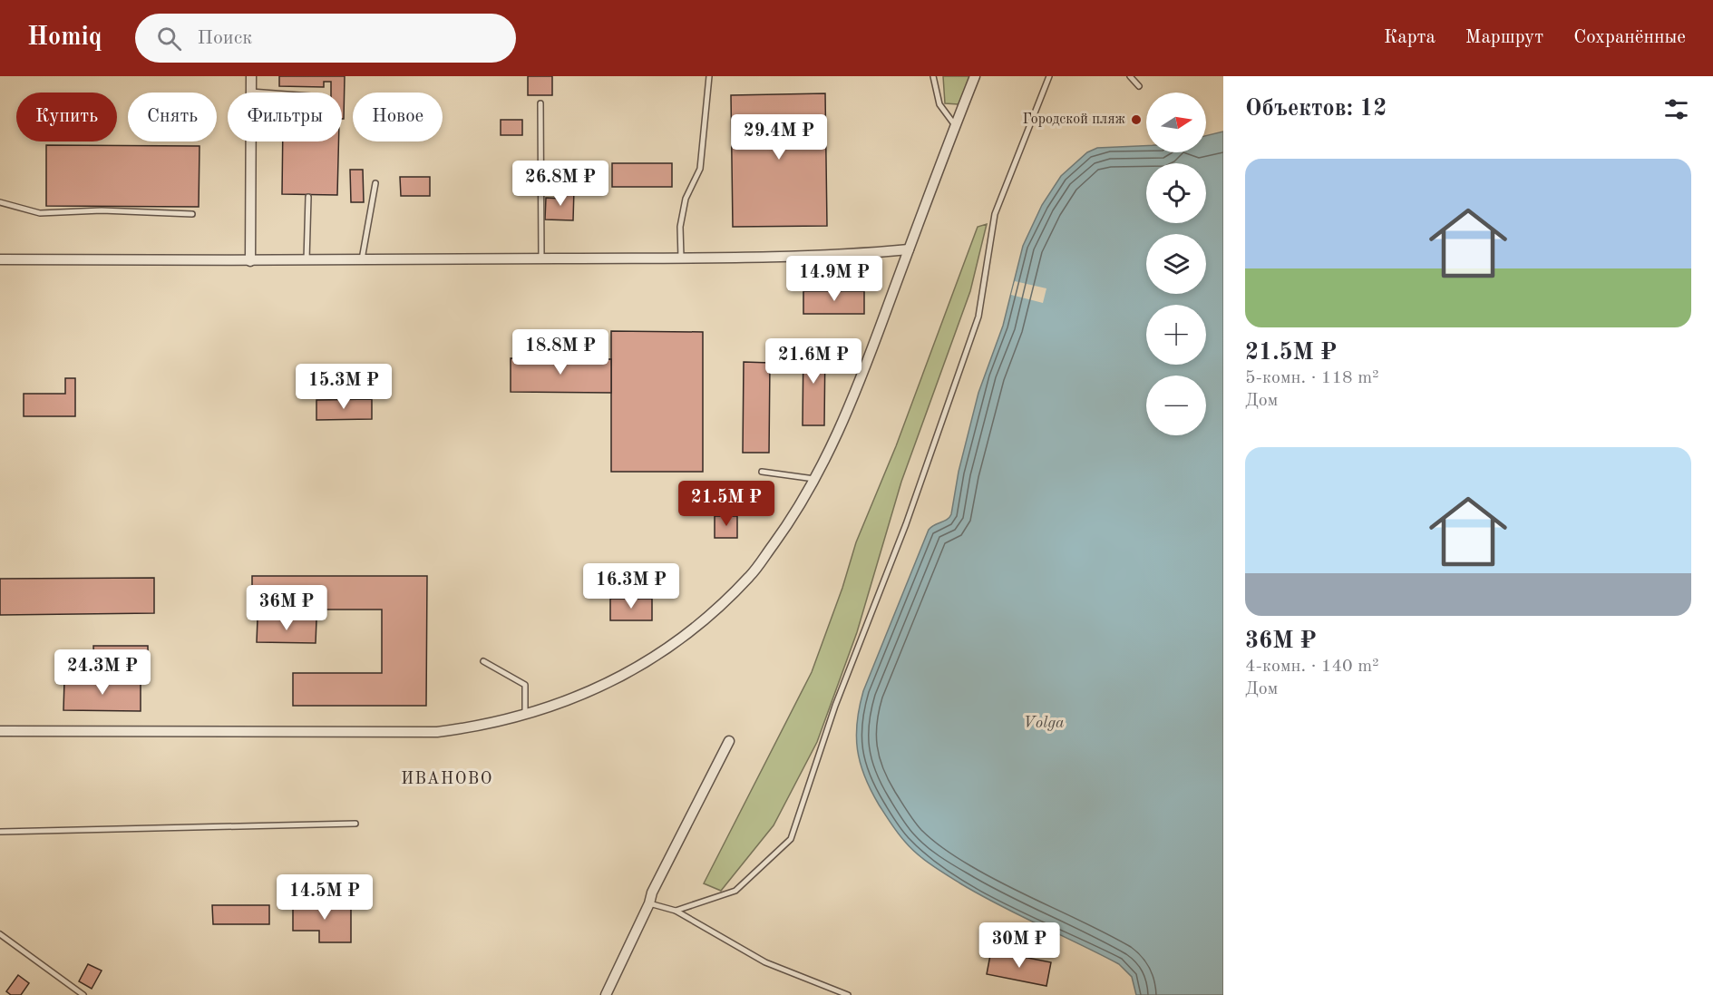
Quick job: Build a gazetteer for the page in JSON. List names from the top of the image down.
{
  "districts": ["ИВАНОВО"],
  "water": ["Volga"],
  "places": ["Городской пляж"],
  "north": "right",
  "page": {
    "header": "Homiq",
    "search": "Поиск",
    "nav": ["Карта", "Маршрут", "Сохранённые"],
    "heading": "Объектов: 12",
    "map_buttons": ["+", "−"],
    "chip": [
      "Купить",
      "Снять",
      "Фильтры",
      "Новое"
    ],
    "price": [
      "29.4M ₽",
      "26.8M ₽",
      "14.9M ₽",
      "18.8M ₽",
      "21.6M ₽",
      "15.3M ₽",
      "21.5M ₽",
      "16.3M ₽",
      "36M ₽",
      "24.3M ₽",
      "14.5M ₽",
      "30M ₽"
    ],
    "list": [
      {
        "name": "21.5M ₽",
        "note": "5-комн. · 118 m² · Дом"
      },
      {
        "name": "36M ₽",
        "note": "4-комн. · 140 m² · Дом"
      }
    ]
  }
}
